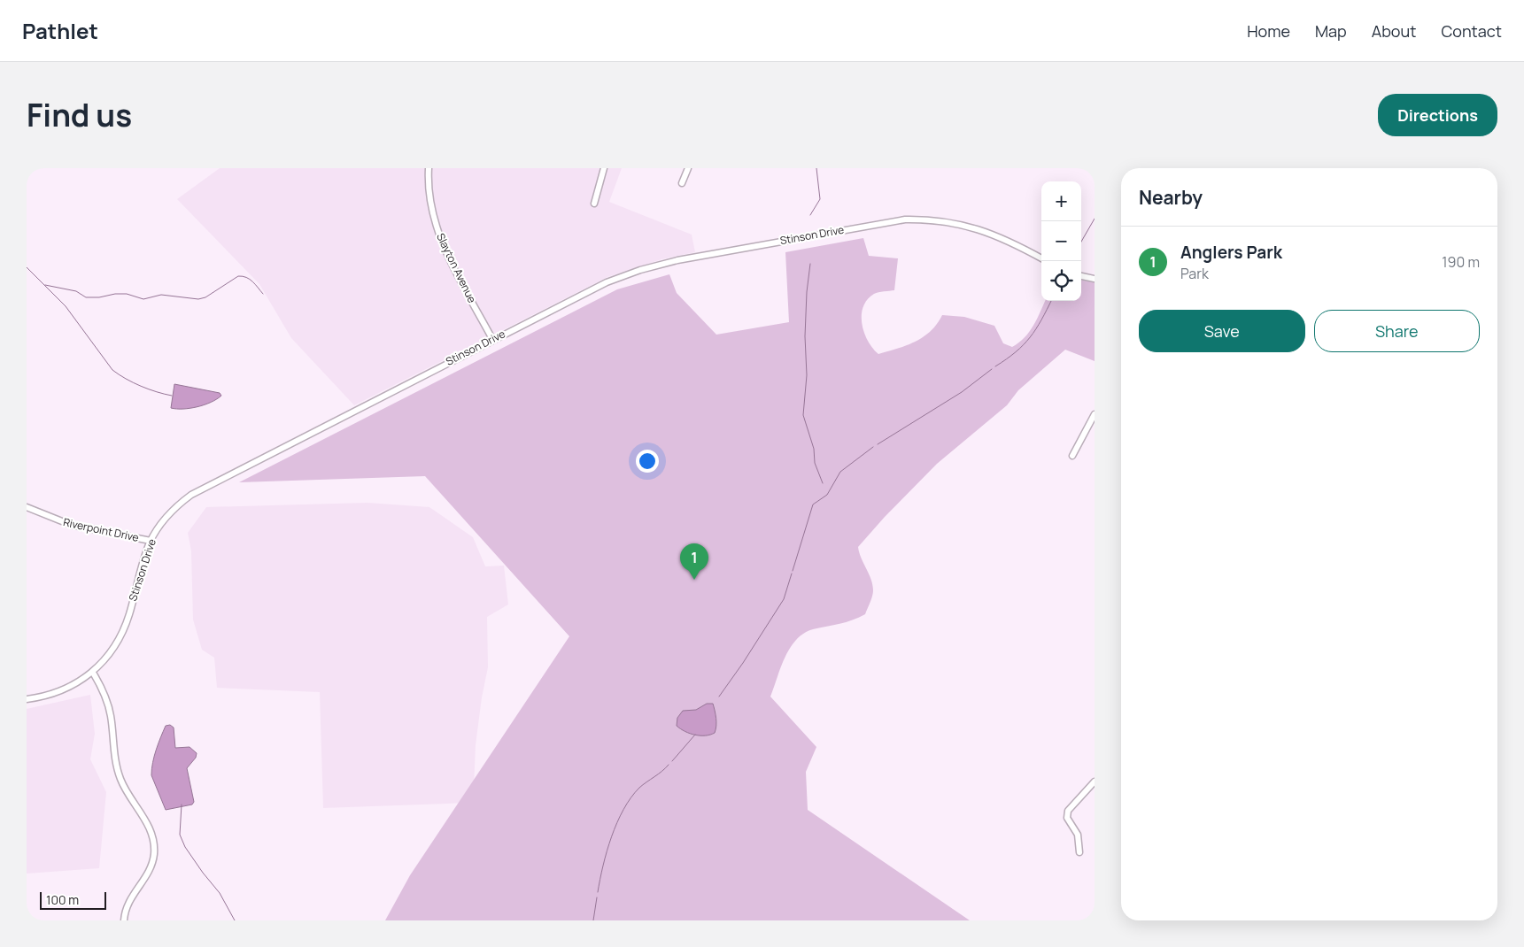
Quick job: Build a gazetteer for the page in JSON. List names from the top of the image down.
{
  "streets": {
    "street": ["Stinson Drive", "Slayton Avenue", "Riverpoint Drive"]
  },
  "crossings": [
    ["Stinson Drive", "Slayton Avenue"],
    ["Stinson Drive", "Riverpoint Drive"]
  ],
  "scale_bar": "100 m",
  "page": {
    "header": "Pathlet",
    "nav": [
      "Home",
      "Map",
      "About",
      "Contact"
    ],
    "title": "Find us",
    "buttons": [
      "Directions",
      ["Save", "Share"]
    ],
    "heading": "Nearby",
    "map_buttons": ["+", "−"],
    "list": [
      {
        "mark": "1",
        "name": "Anglers Park",
        "note": "Park",
        "value": "190 m"
      }
    ],
    "pins": "1",
    "scale": "100 m"
  }
}
